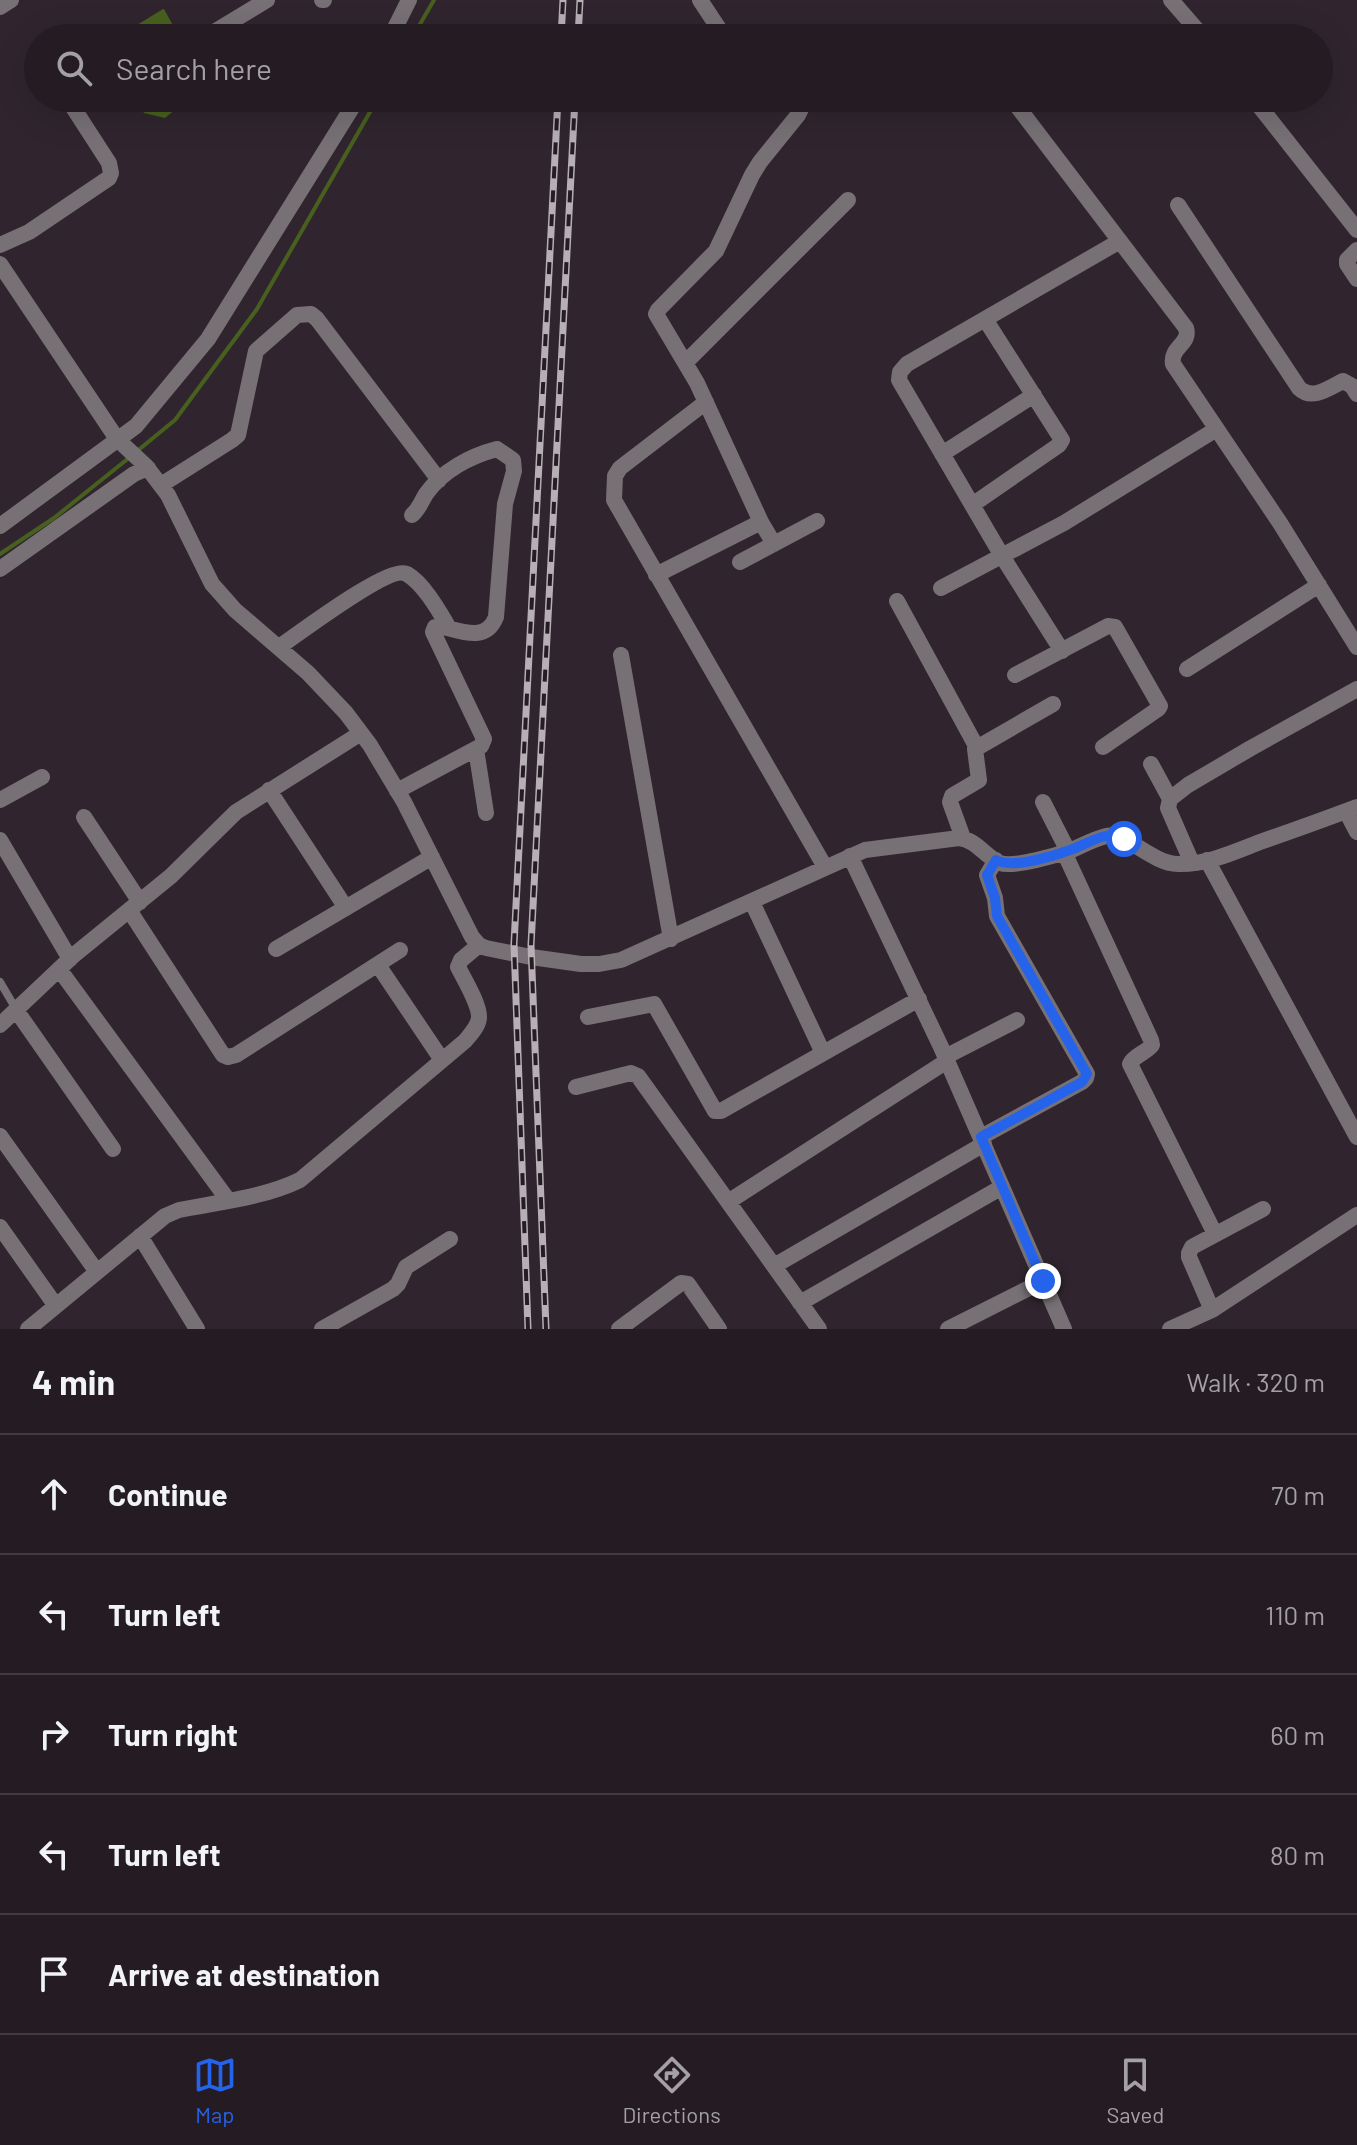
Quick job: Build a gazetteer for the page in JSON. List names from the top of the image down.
{
  "page": {
    "search": "Search here",
    "heading": ["4 min", "Walk · 320 m"],
    "list": [
      ["Continue", "70 m"],
      ["Turn left", "110 m"],
      ["Turn right", "60 m"],
      ["Turn left", "80 m"],
      "Arrive at destination"
    ],
    "nav": ["Map", "Directions", "Saved"]
  }
}
